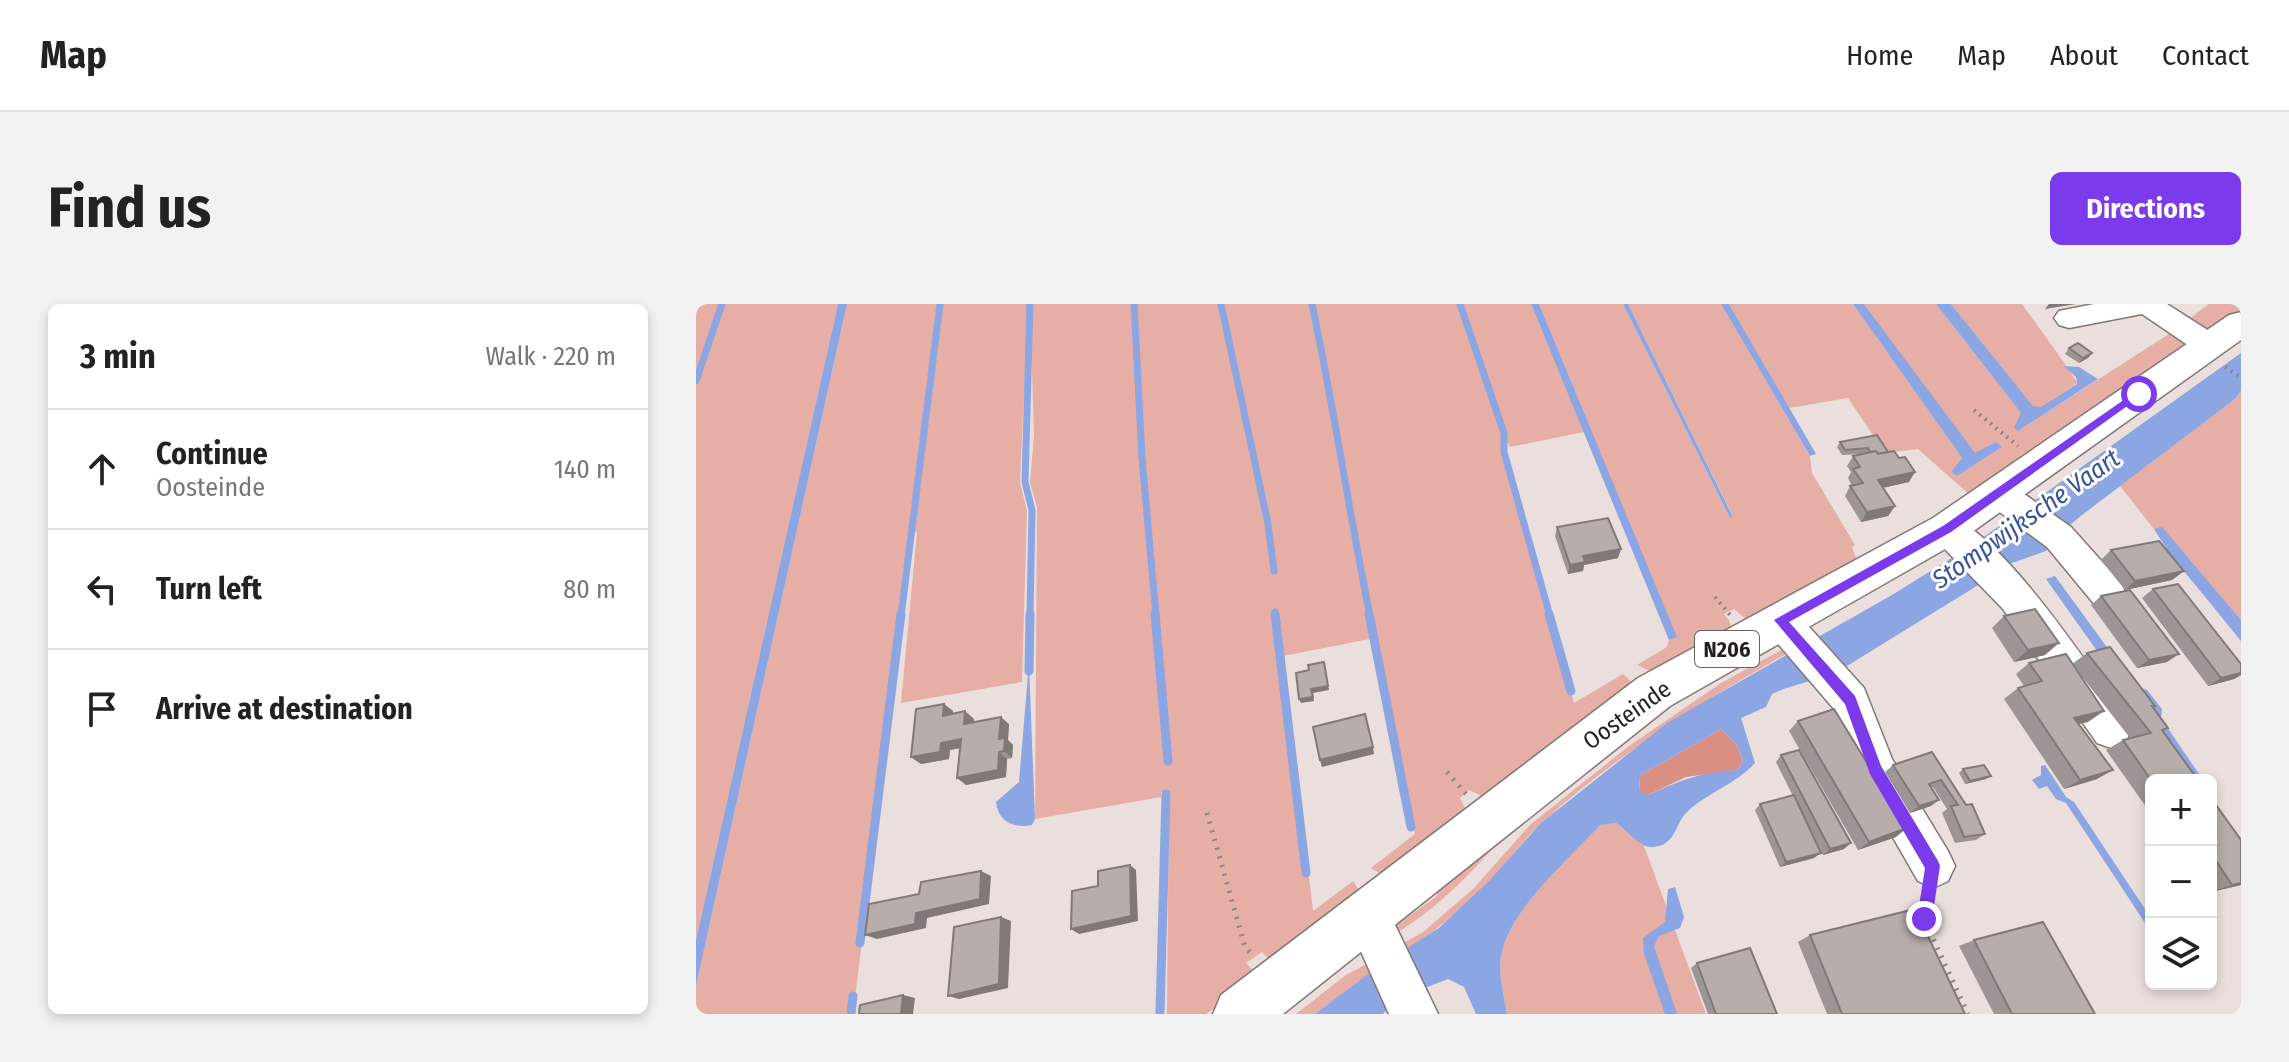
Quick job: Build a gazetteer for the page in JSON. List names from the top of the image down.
{
  "streets": {
    "main road": ["N206", "Oosteinde"]
  },
  "water": ["Stompwijksche Vaart"],
  "page": {
    "header": "Map",
    "nav": [
      "Home",
      "Map",
      "About",
      "Contact"
    ],
    "buttons": "Directions",
    "title": "Find us",
    "heading": ["3 min", "Walk · 220 m"],
    "list": [
      ["Continue", "Oosteinde", "140 m"],
      ["Turn left", "80 m"],
      "Arrive at destination"
    ],
    "map_buttons": ["+", "−"]
  }
}
